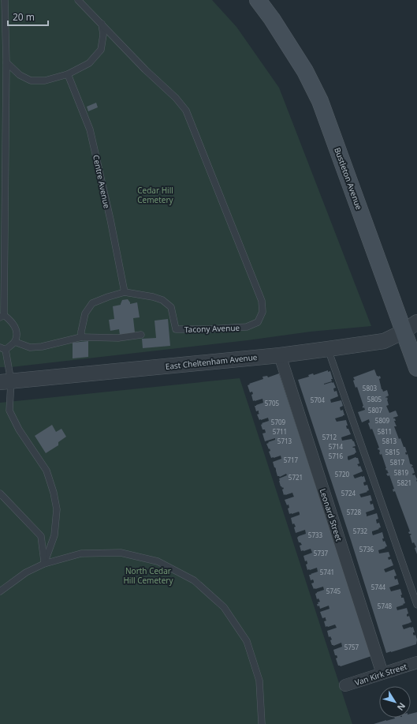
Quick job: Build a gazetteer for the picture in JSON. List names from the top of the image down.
{
  "streets": {
    "main road": ["Bustleton Avenue"],
    "street": ["East Cheltenham Avenue", "Leonard Street", "Van Kirk Street"],
    "lane": ["Centre Avenue", "Tacony Avenue"]
  },
  "crossings": [
    ["Bustleton Avenue", "East Cheltenham Avenue"],
    ["Centre Avenue", "Tacony Avenue"],
    ["East Cheltenham Avenue", "Leonard Street"],
    ["Leonard Street", "Van Kirk Street"]
  ],
  "parks": ["Cedar Hill Cemetery", "North Cedar Hill Cemetery"],
  "house_numbers": [
    "5803",
    "5805",
    "5704",
    "5705",
    "5807",
    "5809",
    "5709",
    "5711",
    "5811",
    "5712",
    "5713",
    "5813",
    "5714",
    "5815",
    "5716",
    "5717",
    "5817",
    "5819",
    "5720",
    "5721",
    "5821",
    "5724",
    "5728",
    "5732",
    "5733",
    "5736",
    "5737",
    "5741",
    "5744",
    "5745",
    "5748",
    "5757"
  ],
  "scale_bar": "20 m",
  "north": "bottom right"
}
